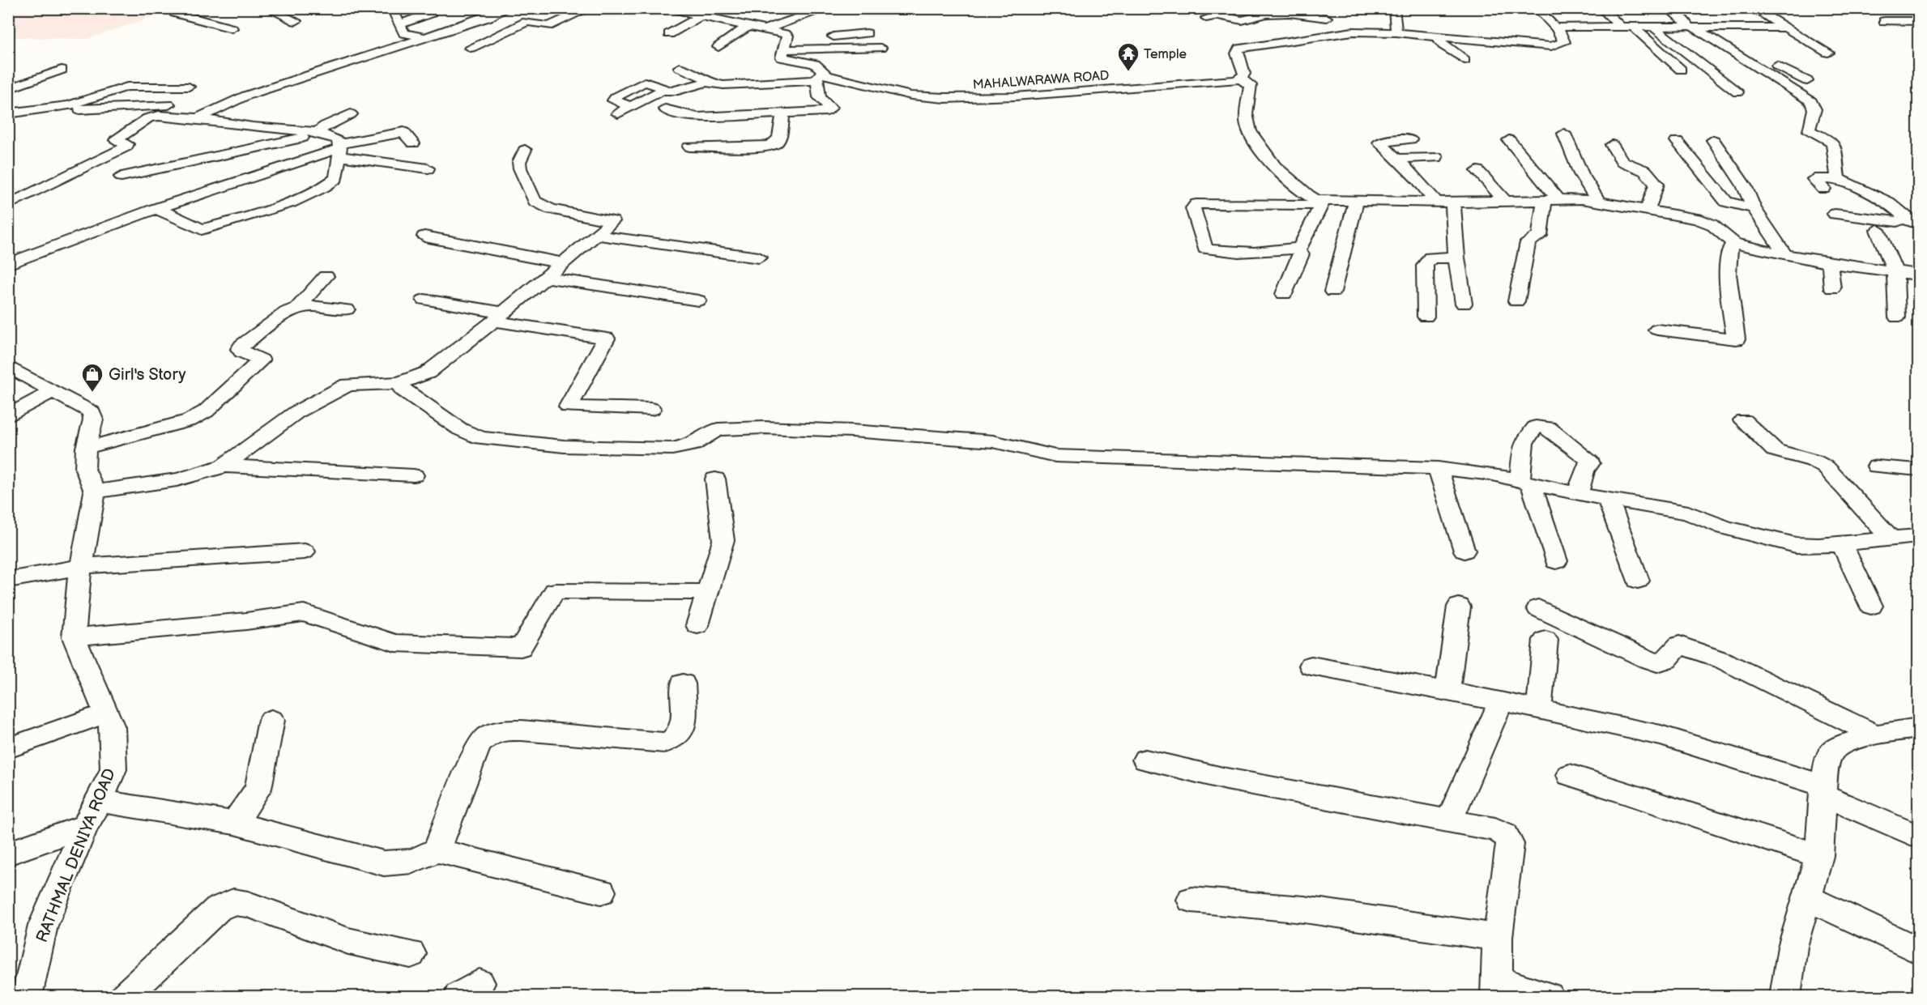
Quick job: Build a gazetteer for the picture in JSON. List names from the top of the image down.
{
  "streets": {
    "street": ["MAHALWARAWA ROAD", "RATHMAL DENIYA ROAD"]
  },
  "places": {
    "temple": ["Temple"],
    "shop": ["Girl's Story"]
  }
}
